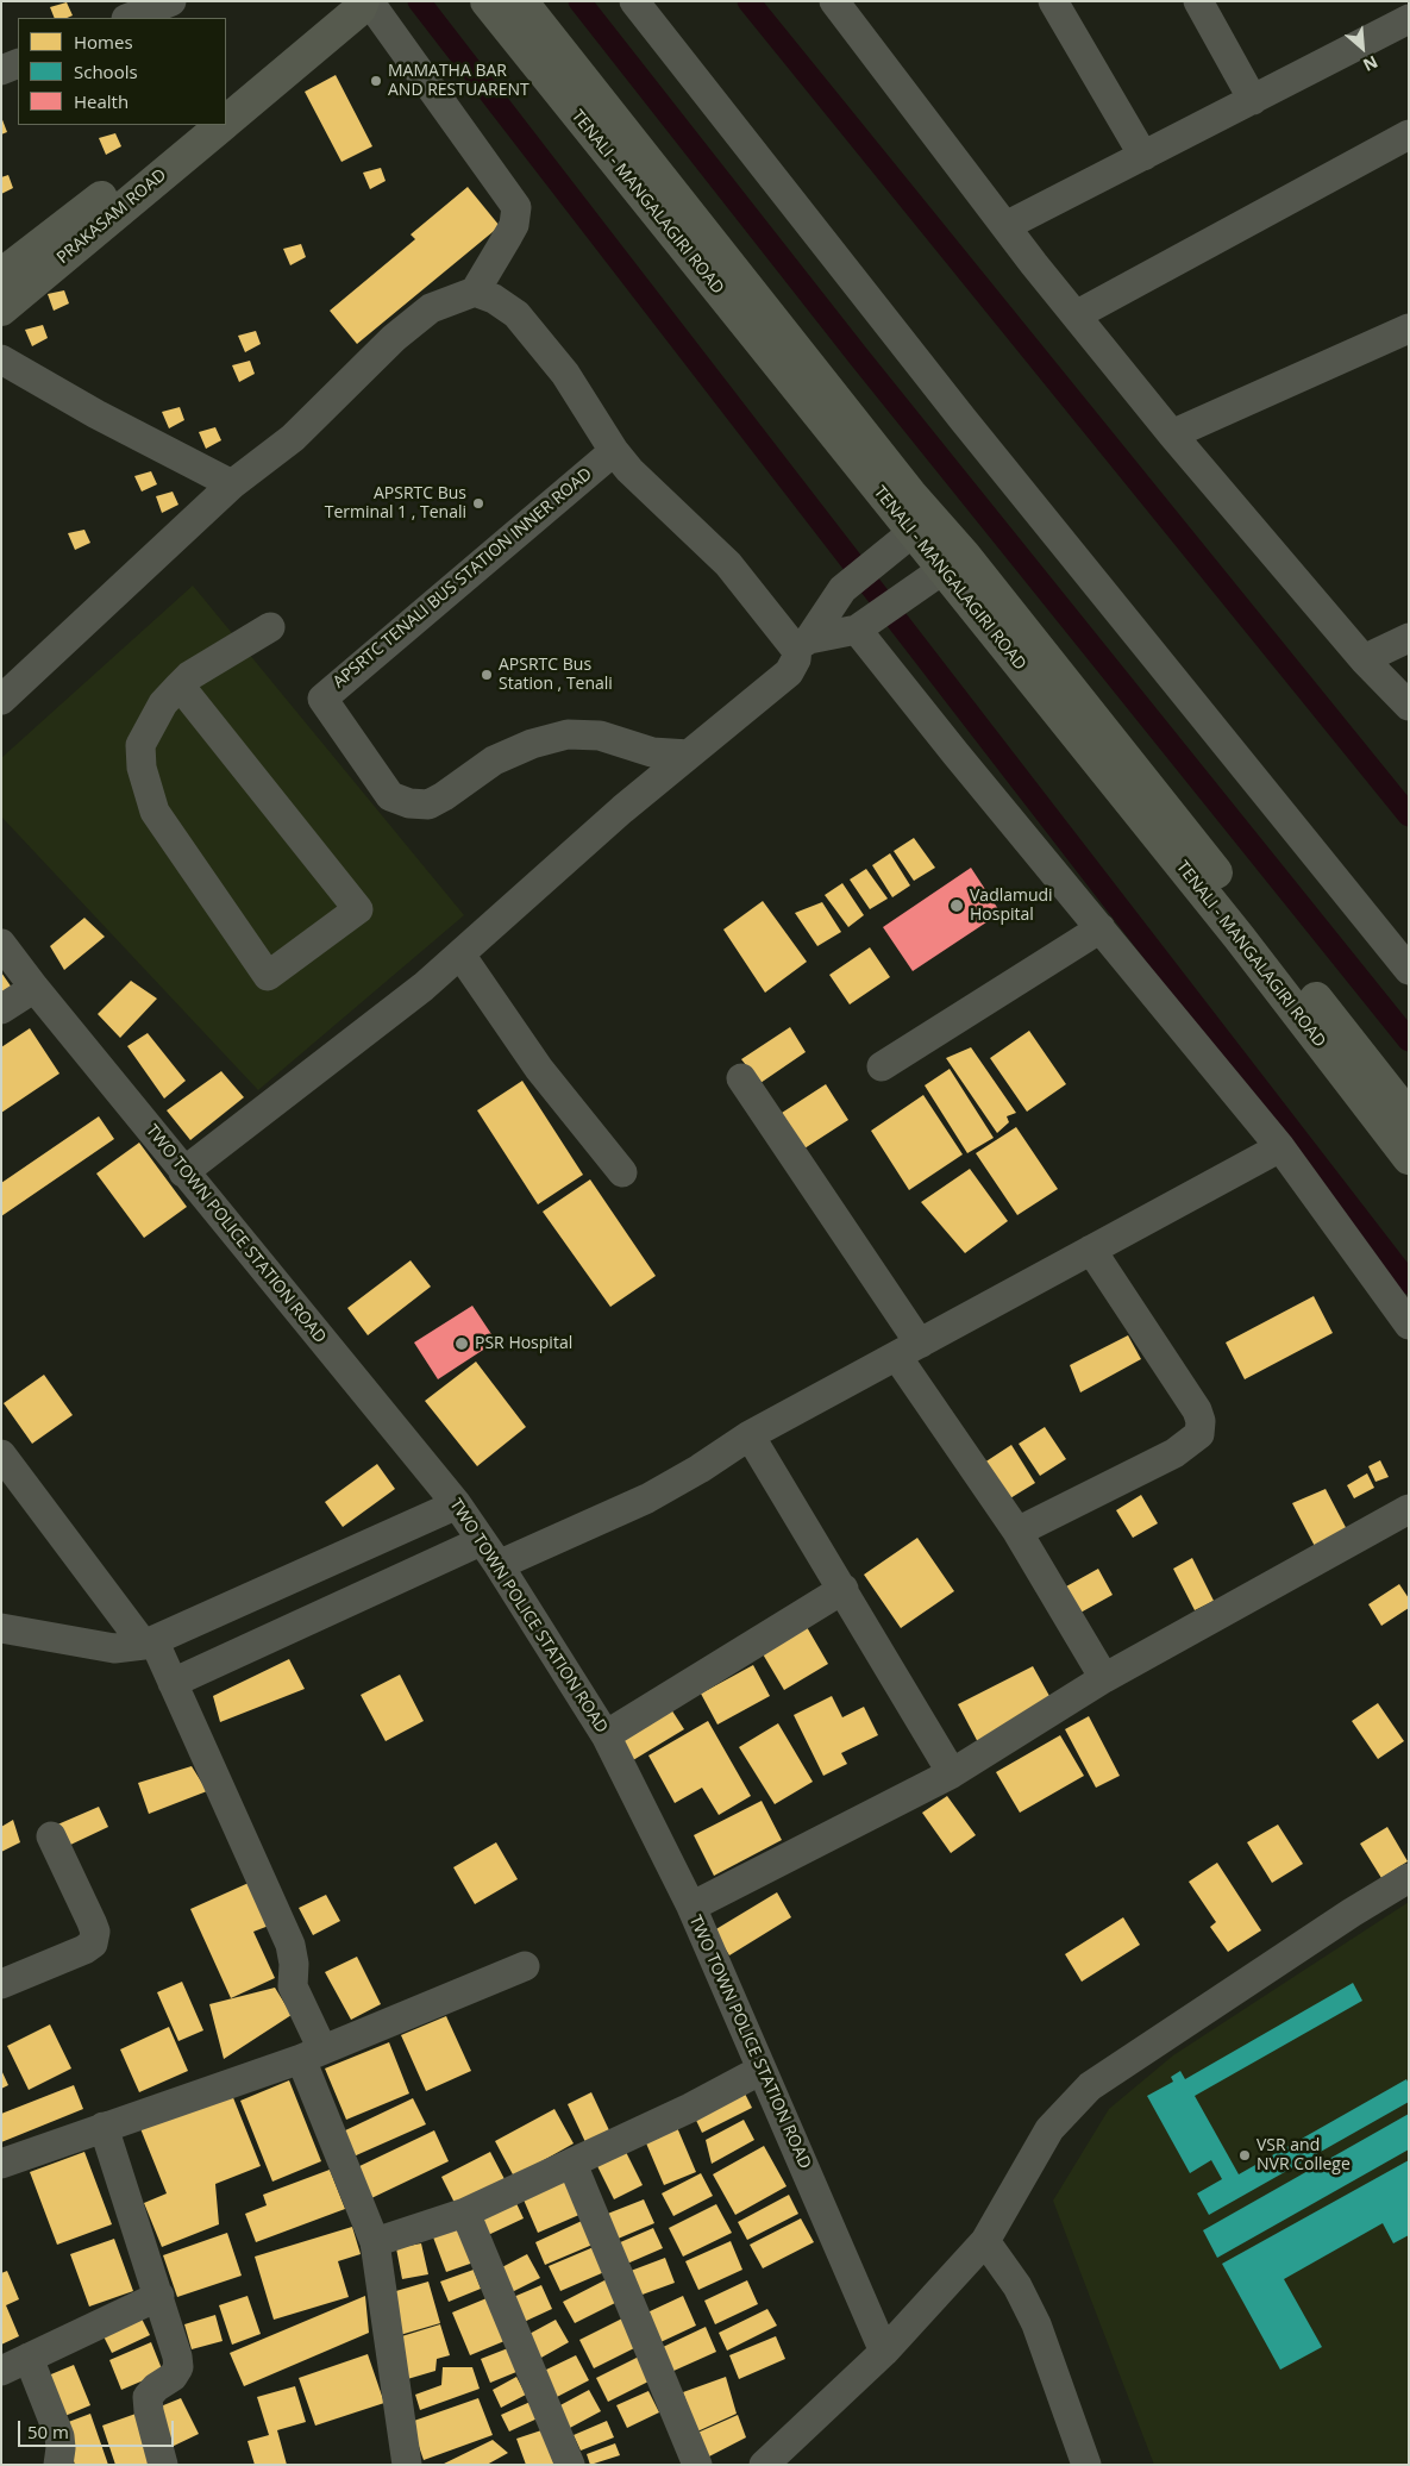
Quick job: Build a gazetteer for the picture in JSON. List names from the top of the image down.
{
  "streets": {
    "main road": ["TENALI - MANGALAGIRI ROAD", "PRAKASAM ROAD"],
    "street": ["APSRTC TENALI BUS STATION INNER ROAD", "TWO TOWN POLICE STATION ROAD"]
  },
  "places": [
    "MAMATHA BAR AND RESTUARENT",
    "APSRTC Bus Terminal 1 , Tenali",
    "APSRTC Bus Station , Tenali",
    "Vadlamudi Hospital",
    "PSR Hospital",
    "VSR and NVR College"
  ],
  "legend": ["Homes", "Schools", "Health"],
  "scale_bar": "50 m",
  "north": "bottom right"
}
